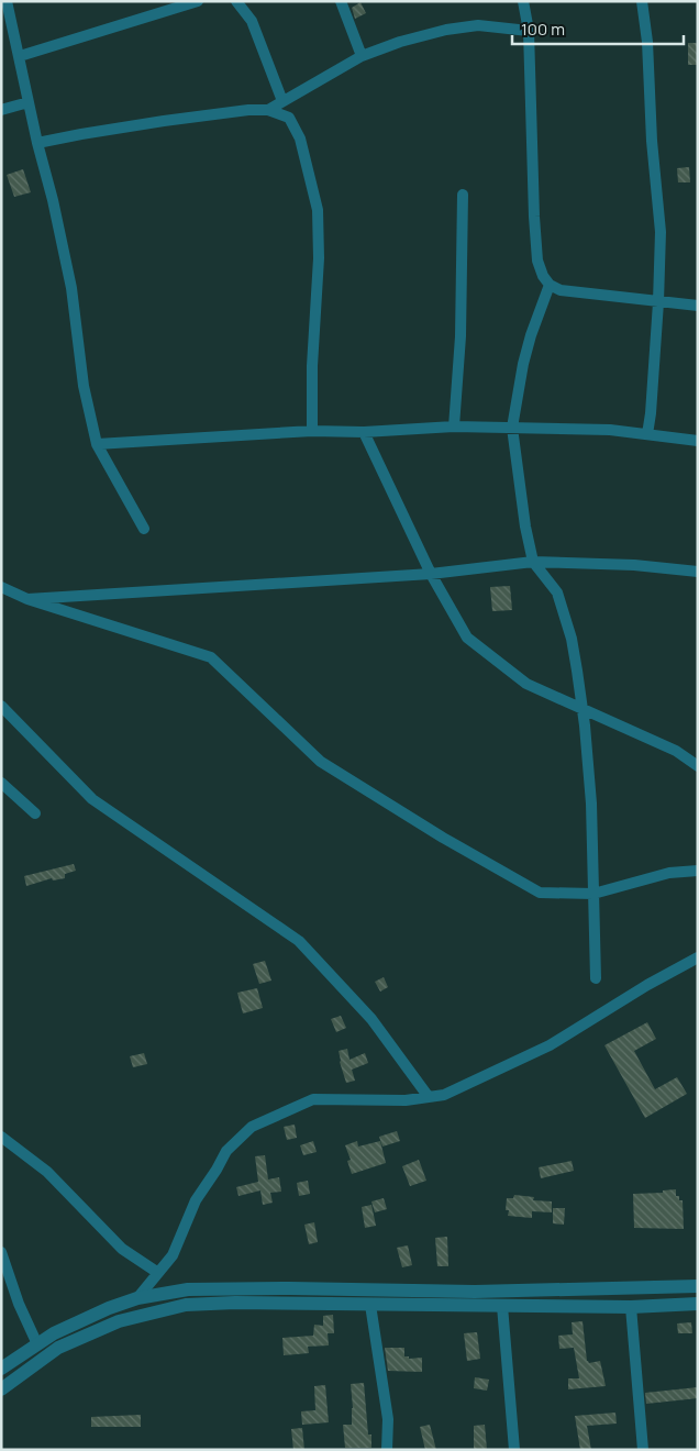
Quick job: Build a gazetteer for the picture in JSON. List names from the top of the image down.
{
  "scale_bar": "100 m"
}
